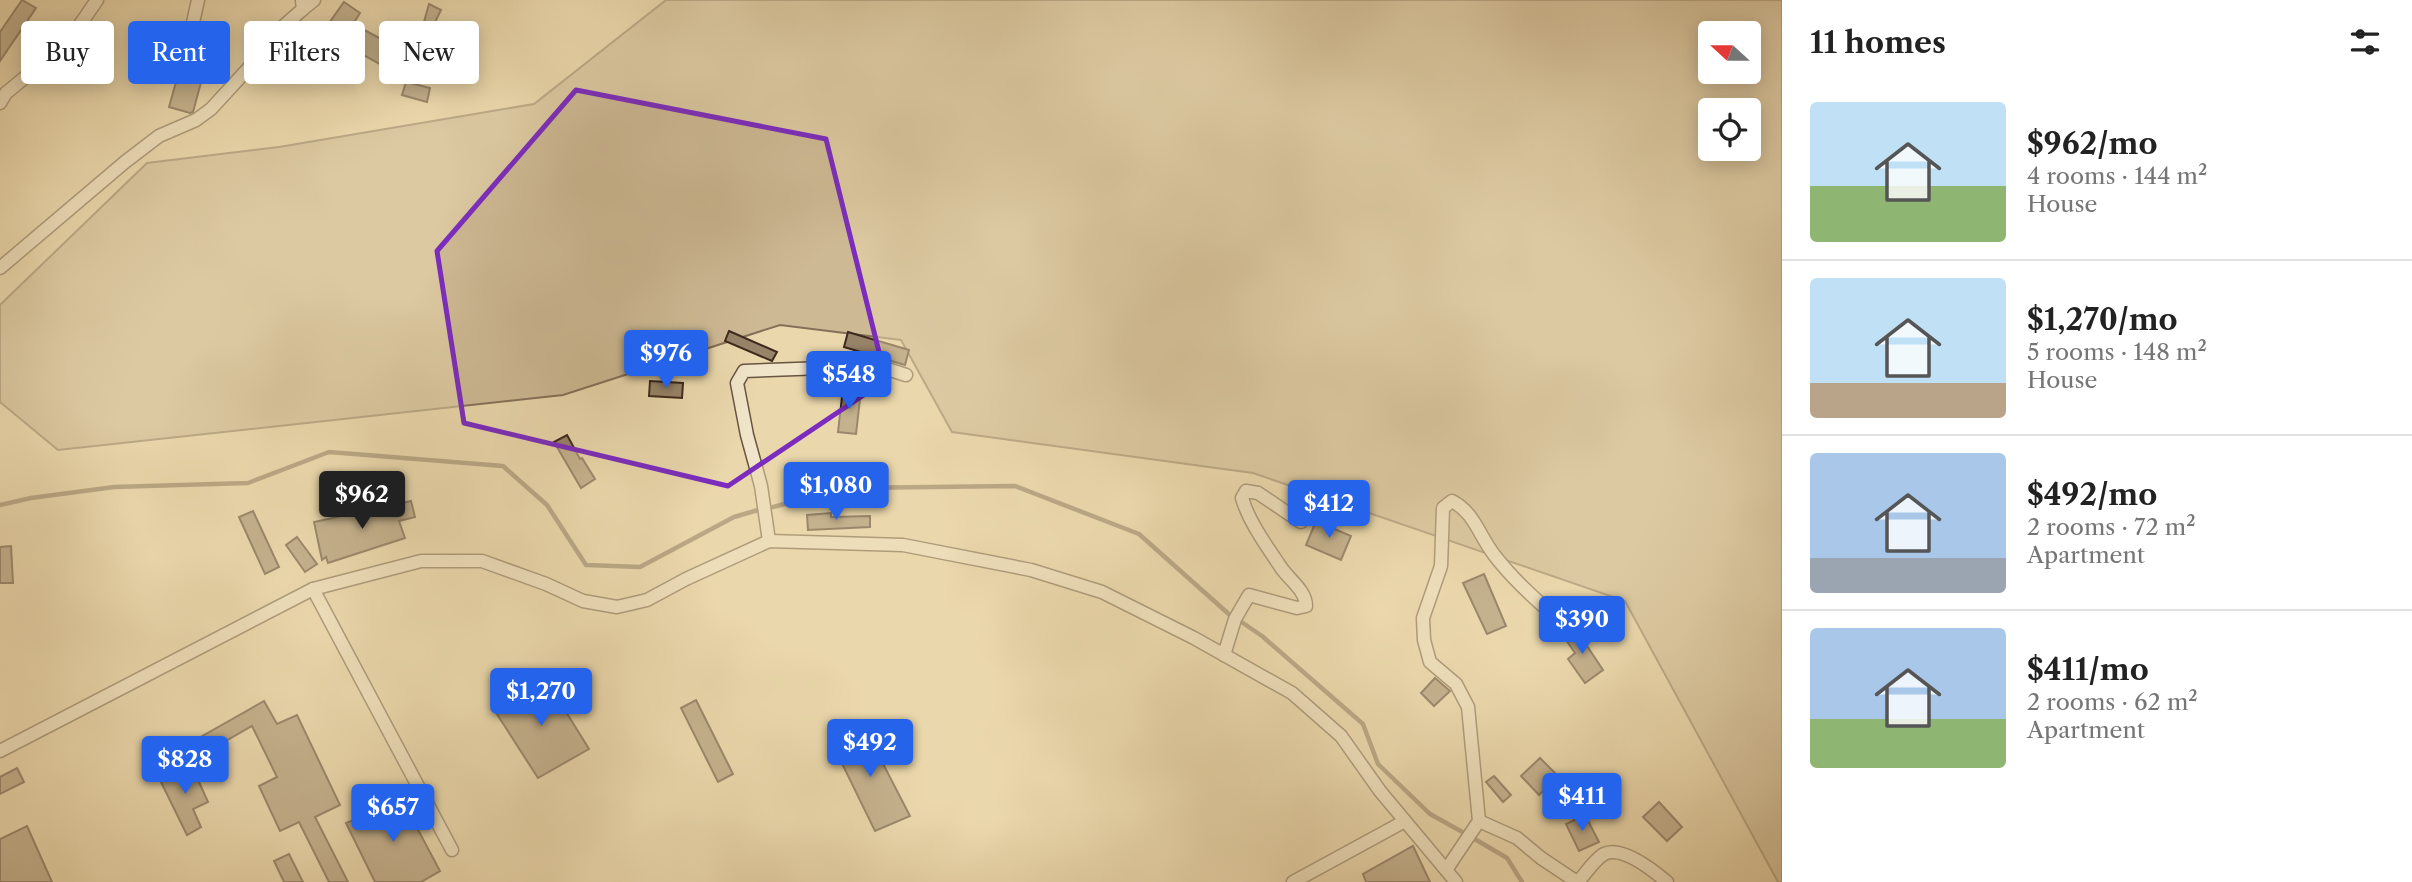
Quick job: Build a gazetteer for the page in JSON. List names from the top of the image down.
{
  "north": "left",
  "page": {
    "heading": "11 homes",
    "chip": [
      "Buy",
      "Rent",
      "Filters",
      "New"
    ],
    "list": [
      {
        "name": "$962/mo",
        "note": "4 rooms · 144 m² · House"
      },
      {
        "name": "$1,270/mo",
        "note": "5 rooms · 148 m² · House"
      },
      {
        "name": "$492/mo",
        "note": "2 rooms · 72 m² · Apartment"
      },
      {
        "name": "$411/mo",
        "note": "2 rooms · 62 m² · Apartment"
      }
    ],
    "price": [
      "$976",
      "$548",
      "$1,080",
      "$962",
      "$412",
      "$390",
      "$1,270",
      "$492",
      "$828",
      "$411",
      "$657"
    ]
  }
}
